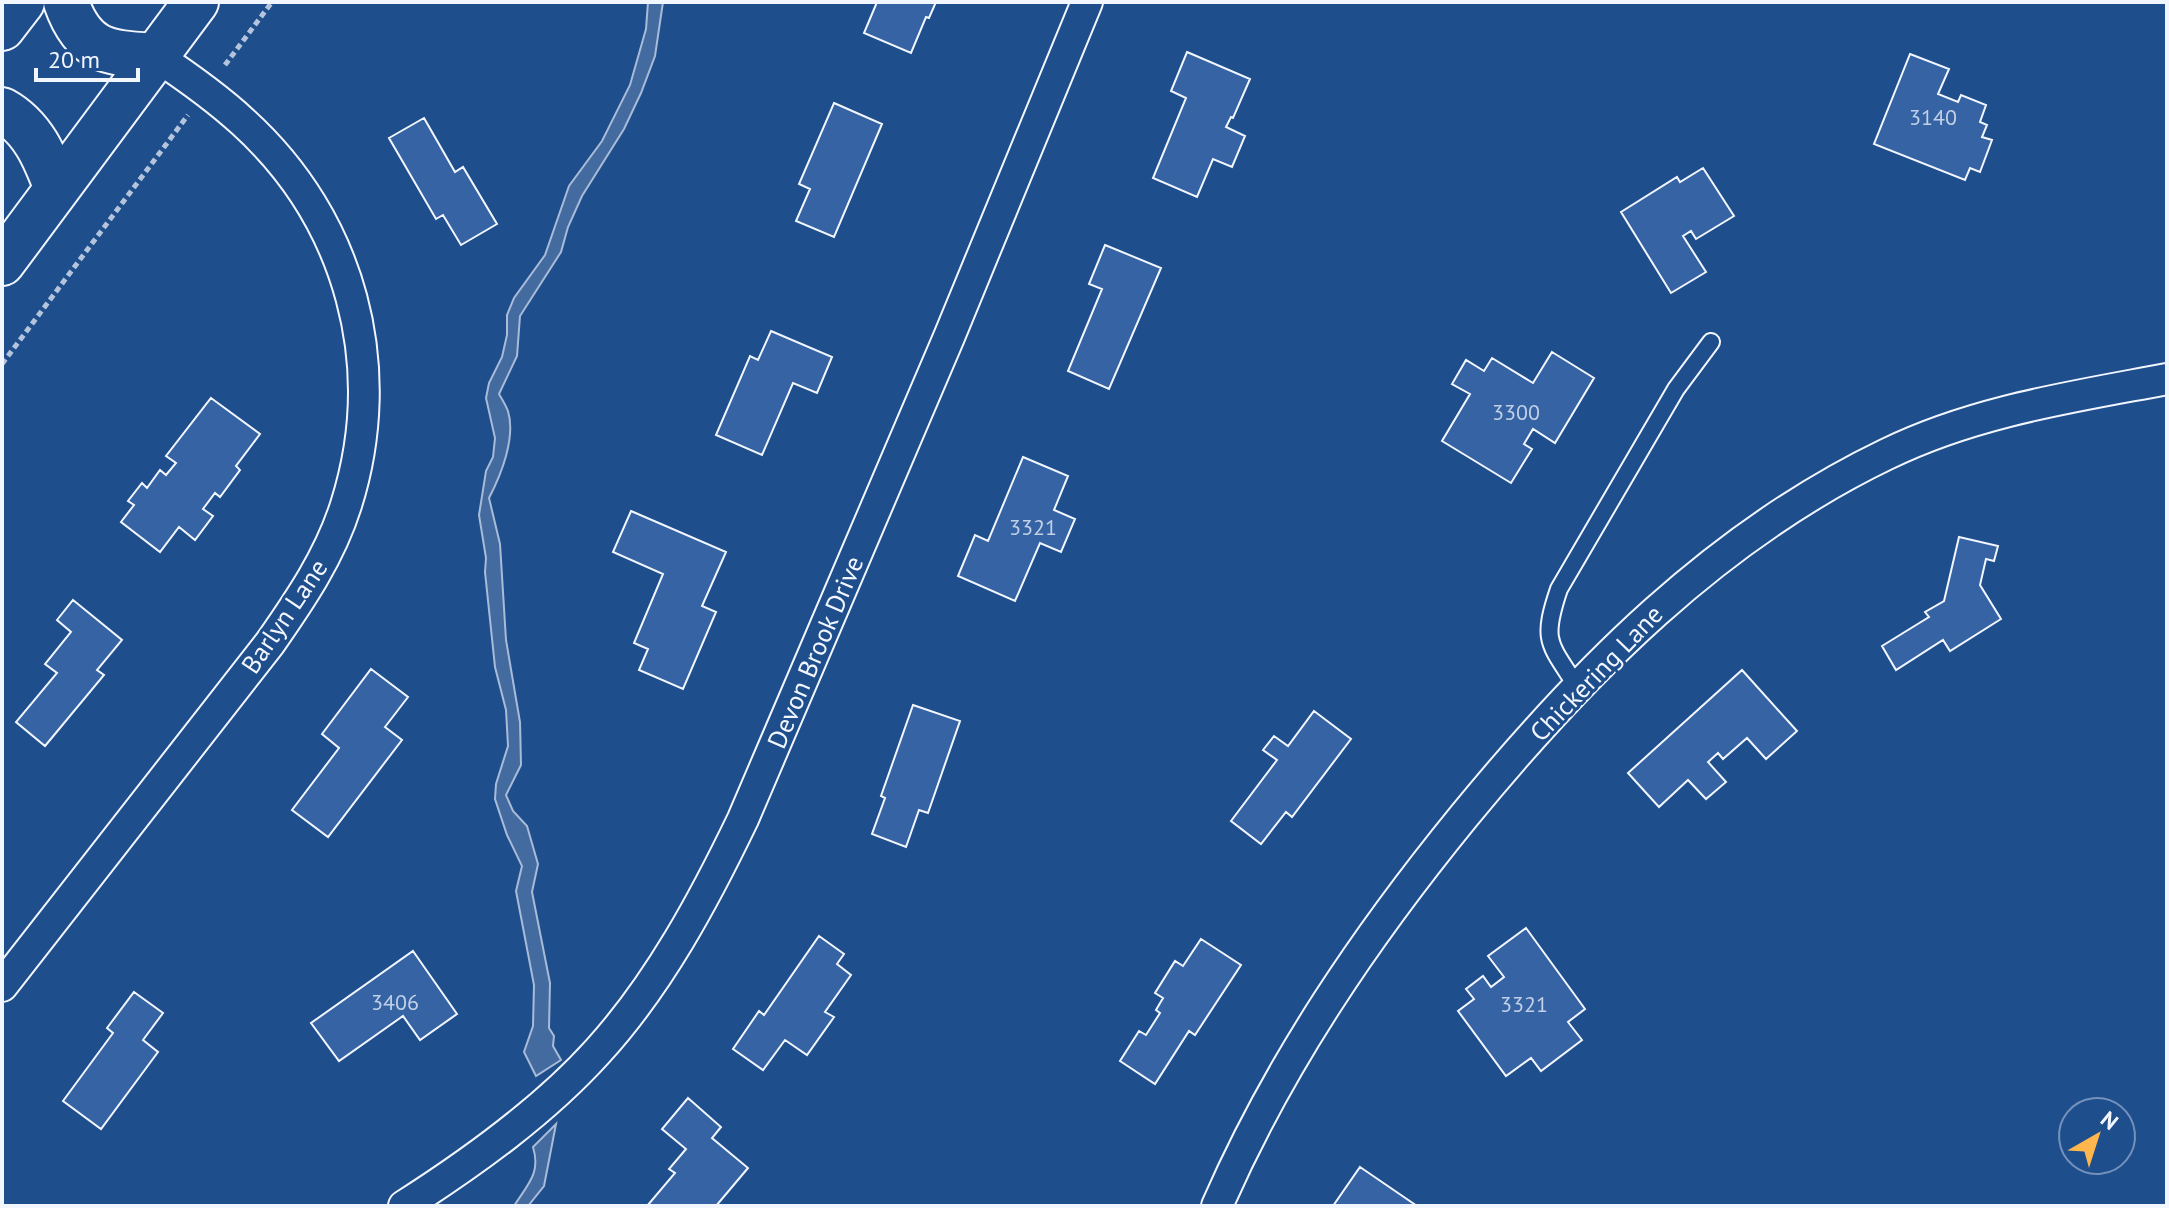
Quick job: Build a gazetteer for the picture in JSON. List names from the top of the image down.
{
  "streets": {
    "street": ["Barlyn Lane", "Devon Brook Drive", "Chickering Lane"]
  },
  "house_numbers": [
    "3140",
    "3300",
    "3321",
    "3406",
    "3321"
  ],
  "scale_bar": "20 m",
  "north": "top right"
}
